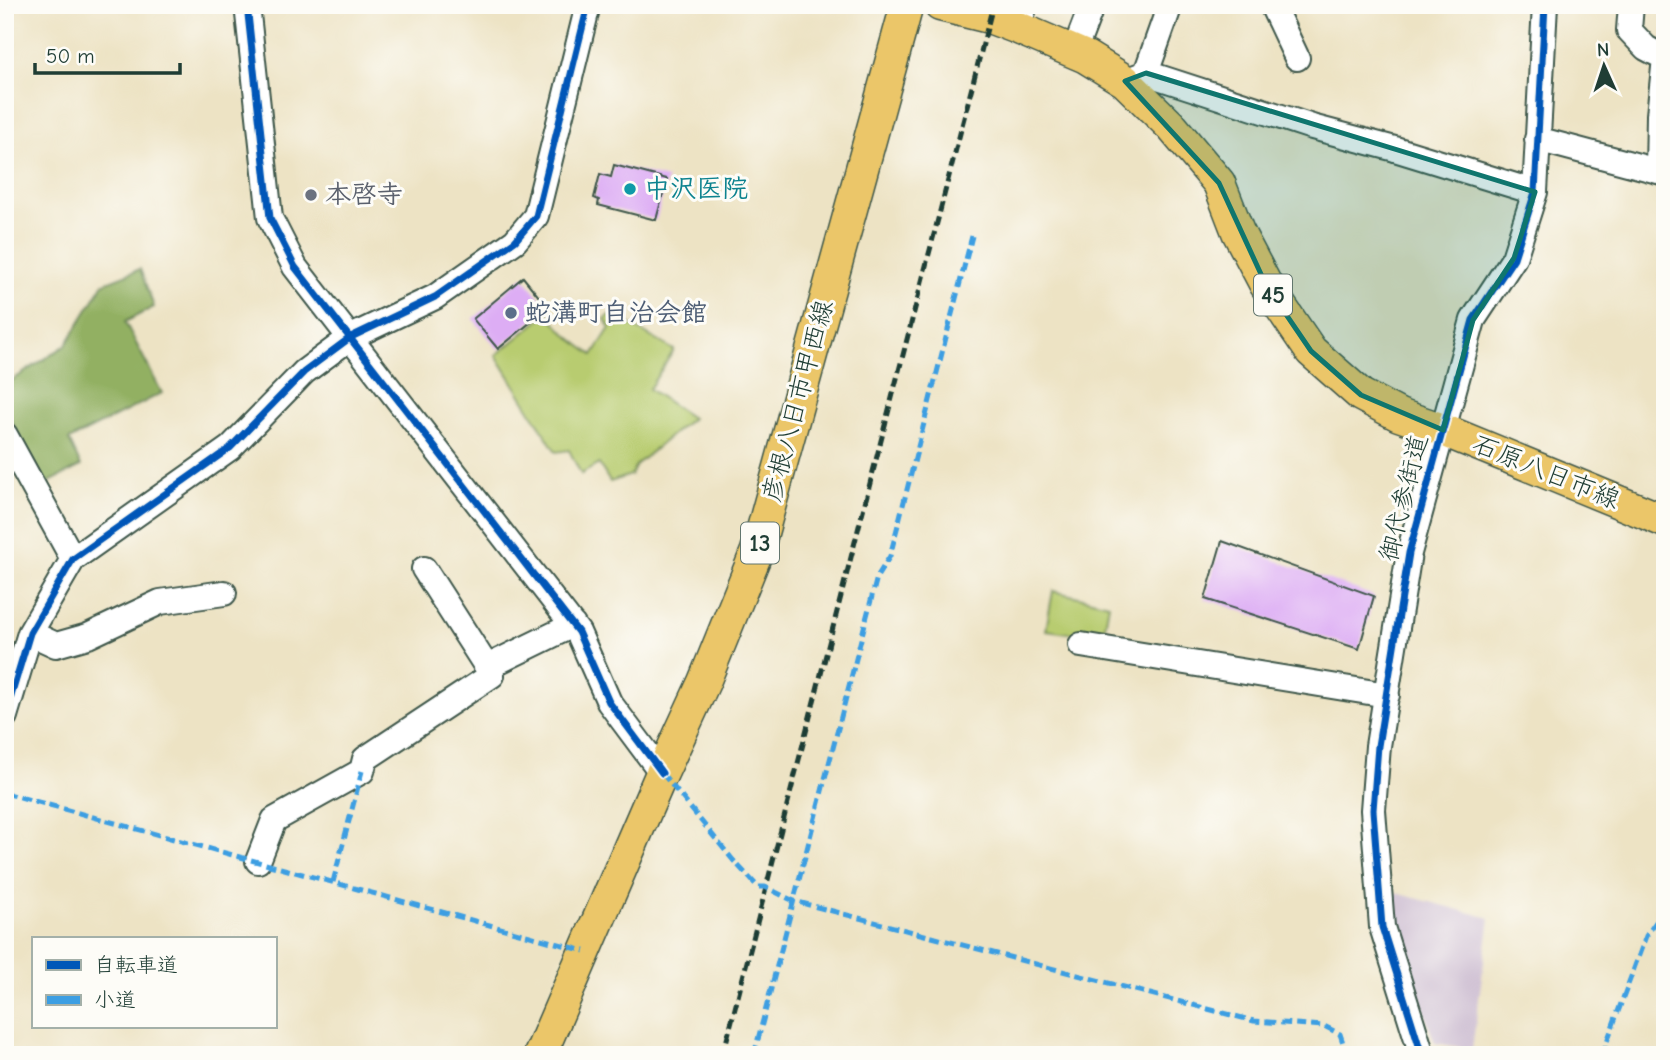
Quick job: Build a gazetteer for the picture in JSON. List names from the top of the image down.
{
  "streets": {
    "main road": [
      "45",
      "彦根八日市甲西線",
      "石原八日市線",
      "13"
    ],
    "street": ["御代参街道"]
  },
  "crossings": [
    ["石原八日市線", "御代参街道"]
  ],
  "places": ["中沢医院", "本啓寺", "蛇溝町自治会館"],
  "legend": ["自転車道", "小道"],
  "scale_bar": "50 m",
  "north": "top"
}
